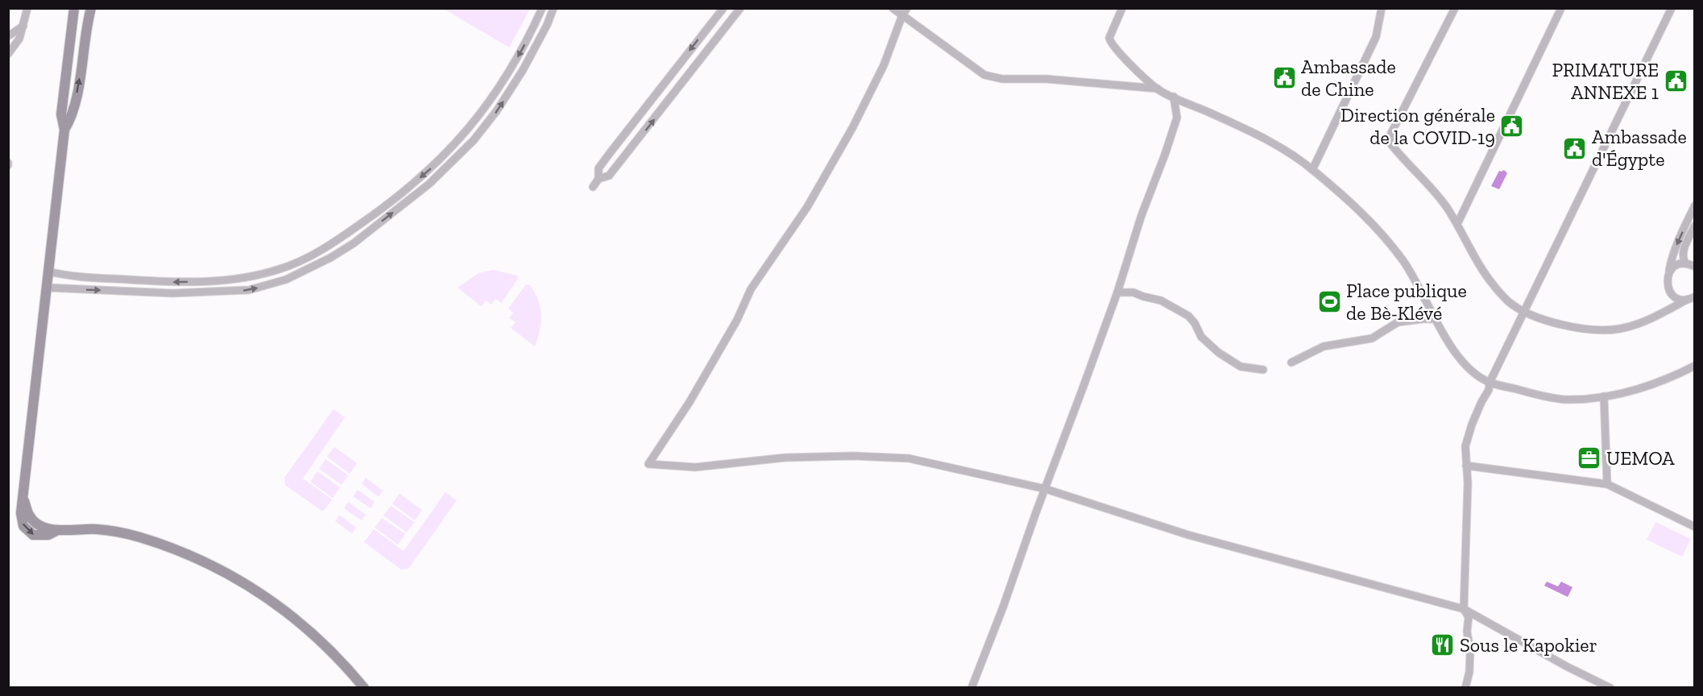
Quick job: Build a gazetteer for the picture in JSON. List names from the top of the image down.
{
  "places": {
    "public building": [
      "Ambassade de Chine",
      "PRIMATURE ANNEXE 1",
      "Direction générale de la COVID-19",
      "Ambassade d'Égypte"
    ],
    "sports": ["Place publique de Bè-Klévé"],
    "office": ["UEMOA"],
    "restaurant": ["Sous le Kapokier"]
  }
}
